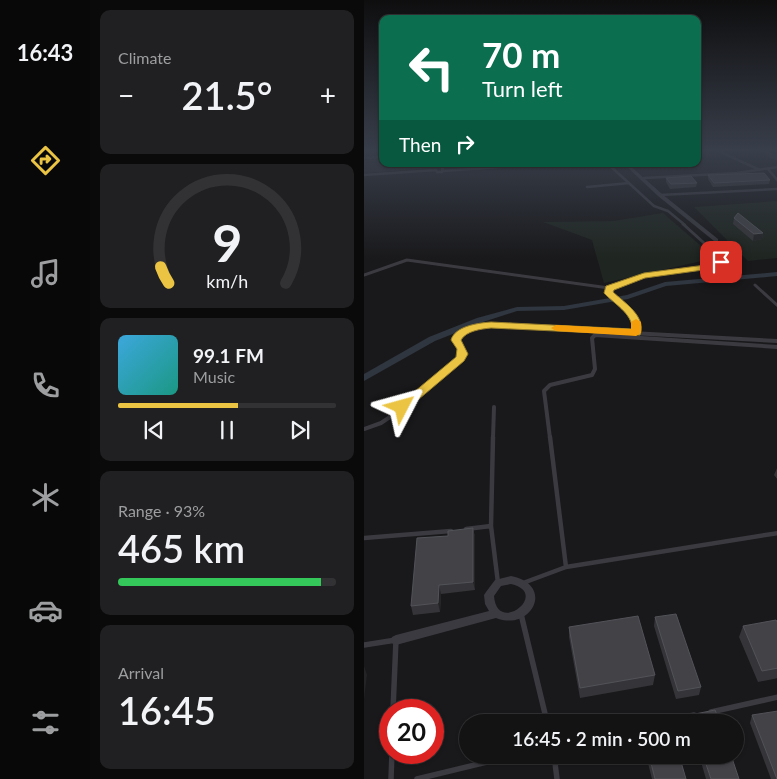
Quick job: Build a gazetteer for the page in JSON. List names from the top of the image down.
{
  "page": {
    "tabs": "16:43",
    "tile": [
      "Climate",
      ["Range · 93%", "465 km"],
      ["Arrival", "16:45"]
    ],
    "turn": ["70 m", "Turn left"],
    "heat": ["−", "21.5°", "+"],
    "then": "Then",
    "song": ["99.1 FM", "Music"],
    "limit": "20",
    "trip": "16:45 · 2 min · 500 m",
    "gauge": ["9", "km/h"]
  }
}
